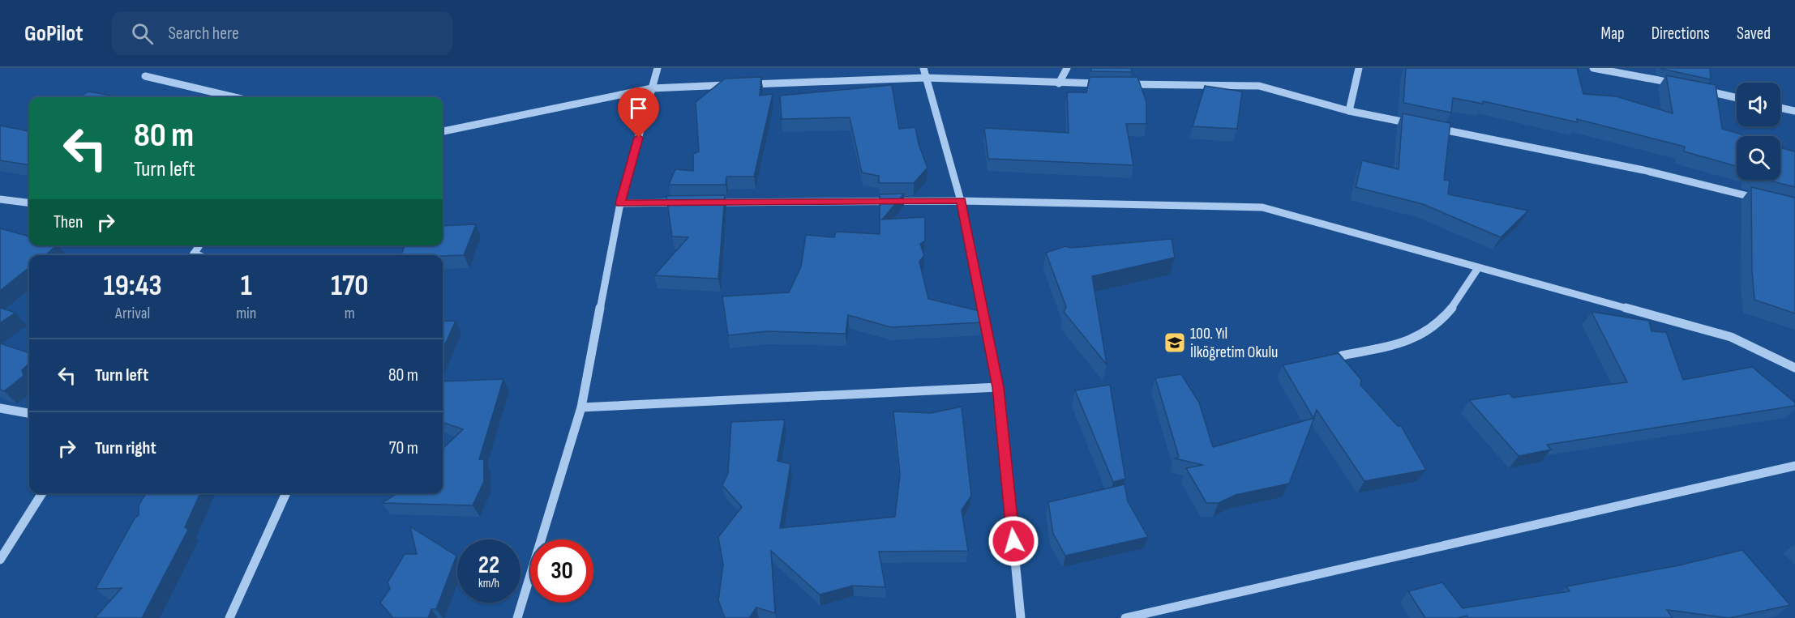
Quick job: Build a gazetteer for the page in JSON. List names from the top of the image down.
{
  "places": {
    "school or university": ["100. Yıl İlköğretim Okulu"]
  },
  "page": {
    "header": "GoPilot",
    "search": "Search here",
    "nav": ["Map", "Directions", "Saved"],
    "turn": ["80 m", "Turn left"],
    "then": "Then",
    "eta": [
      "19:43",
      "Arrival",
      "1",
      "min",
      "170",
      "m"
    ],
    "list": [
      {
        "name": "Turn left",
        "value": "80 m"
      },
      {
        "name": "Turn right",
        "value": "70 m"
      }
    ],
    "speed": "22 km/h",
    "limit": "30"
  }
}
